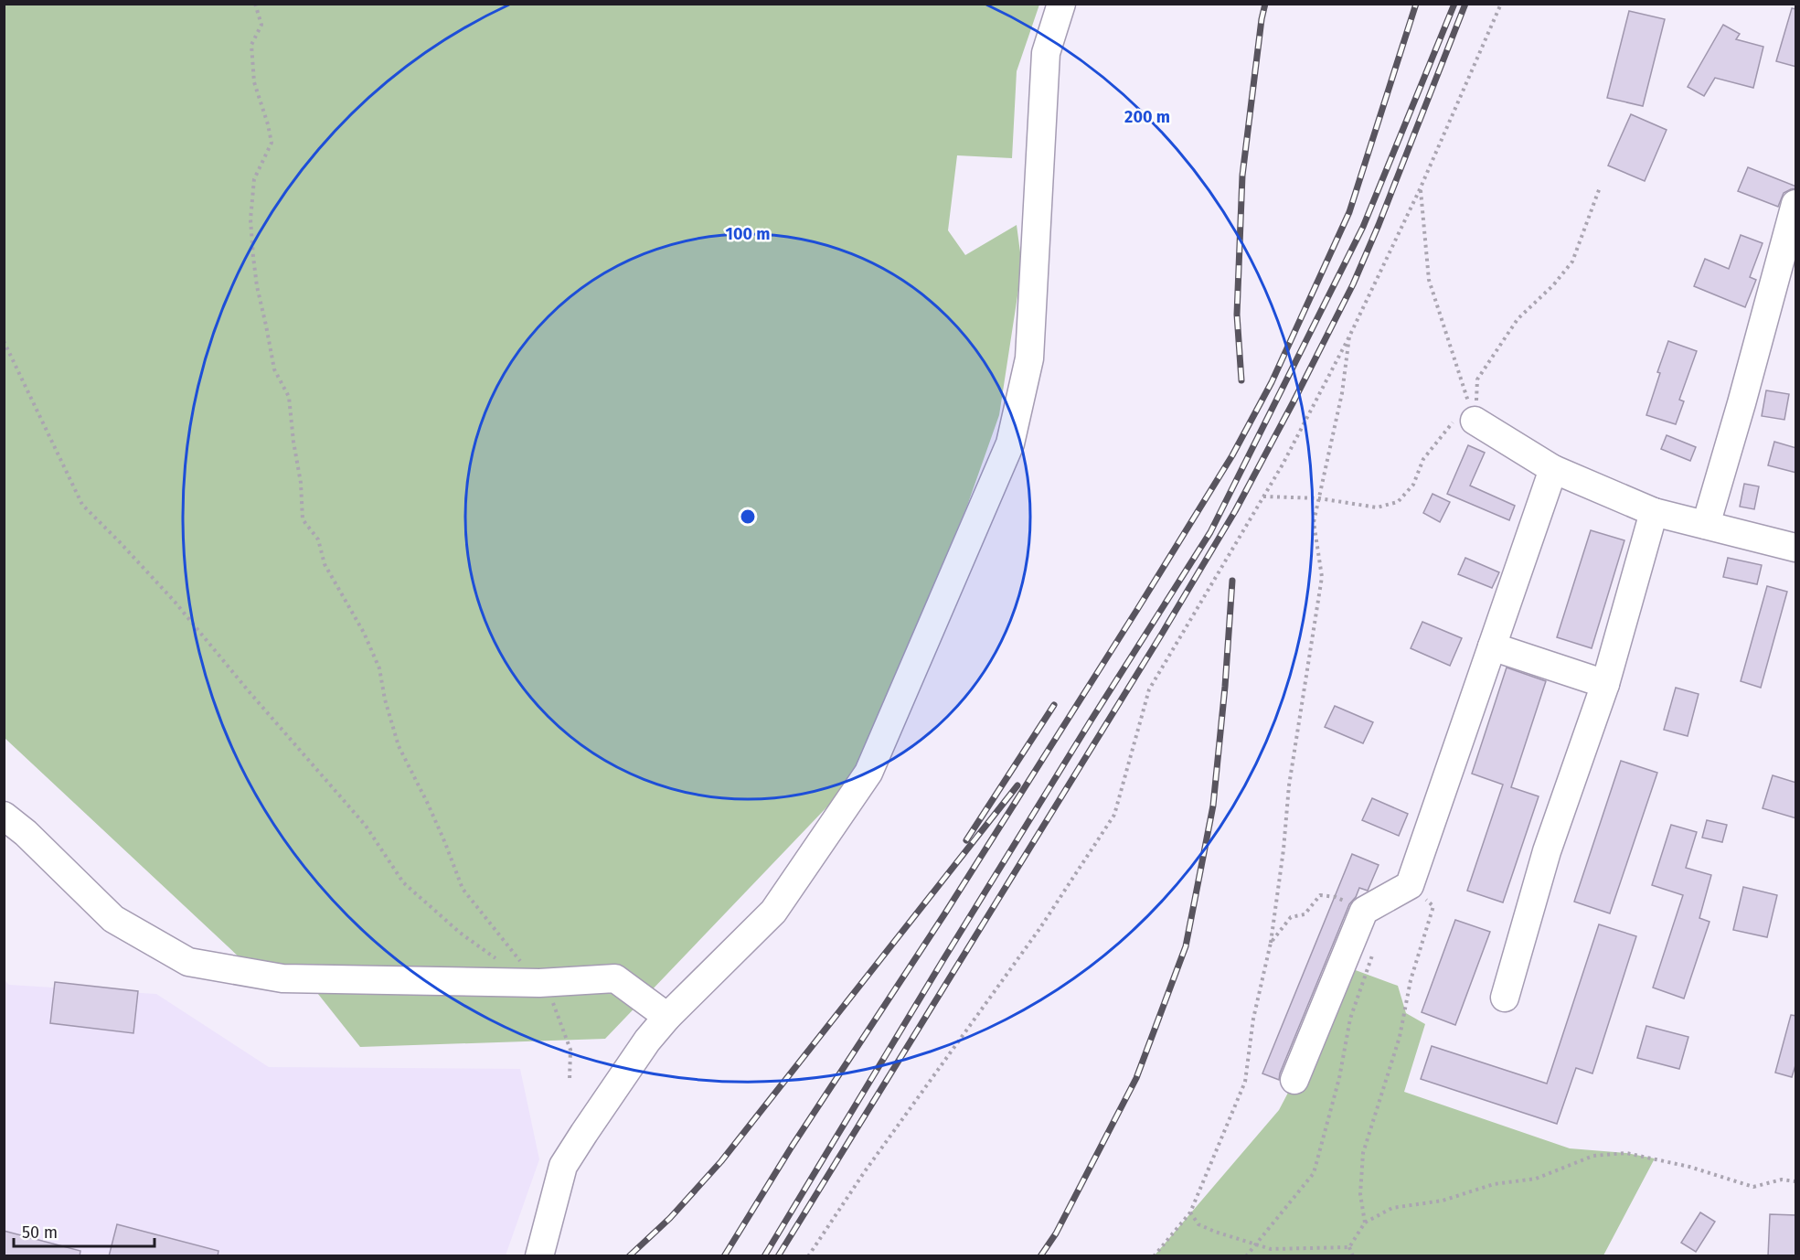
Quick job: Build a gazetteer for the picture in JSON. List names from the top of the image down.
{
  "scale_bar": "50 m",
  "rings": ["200 m", "100 m"]
}
